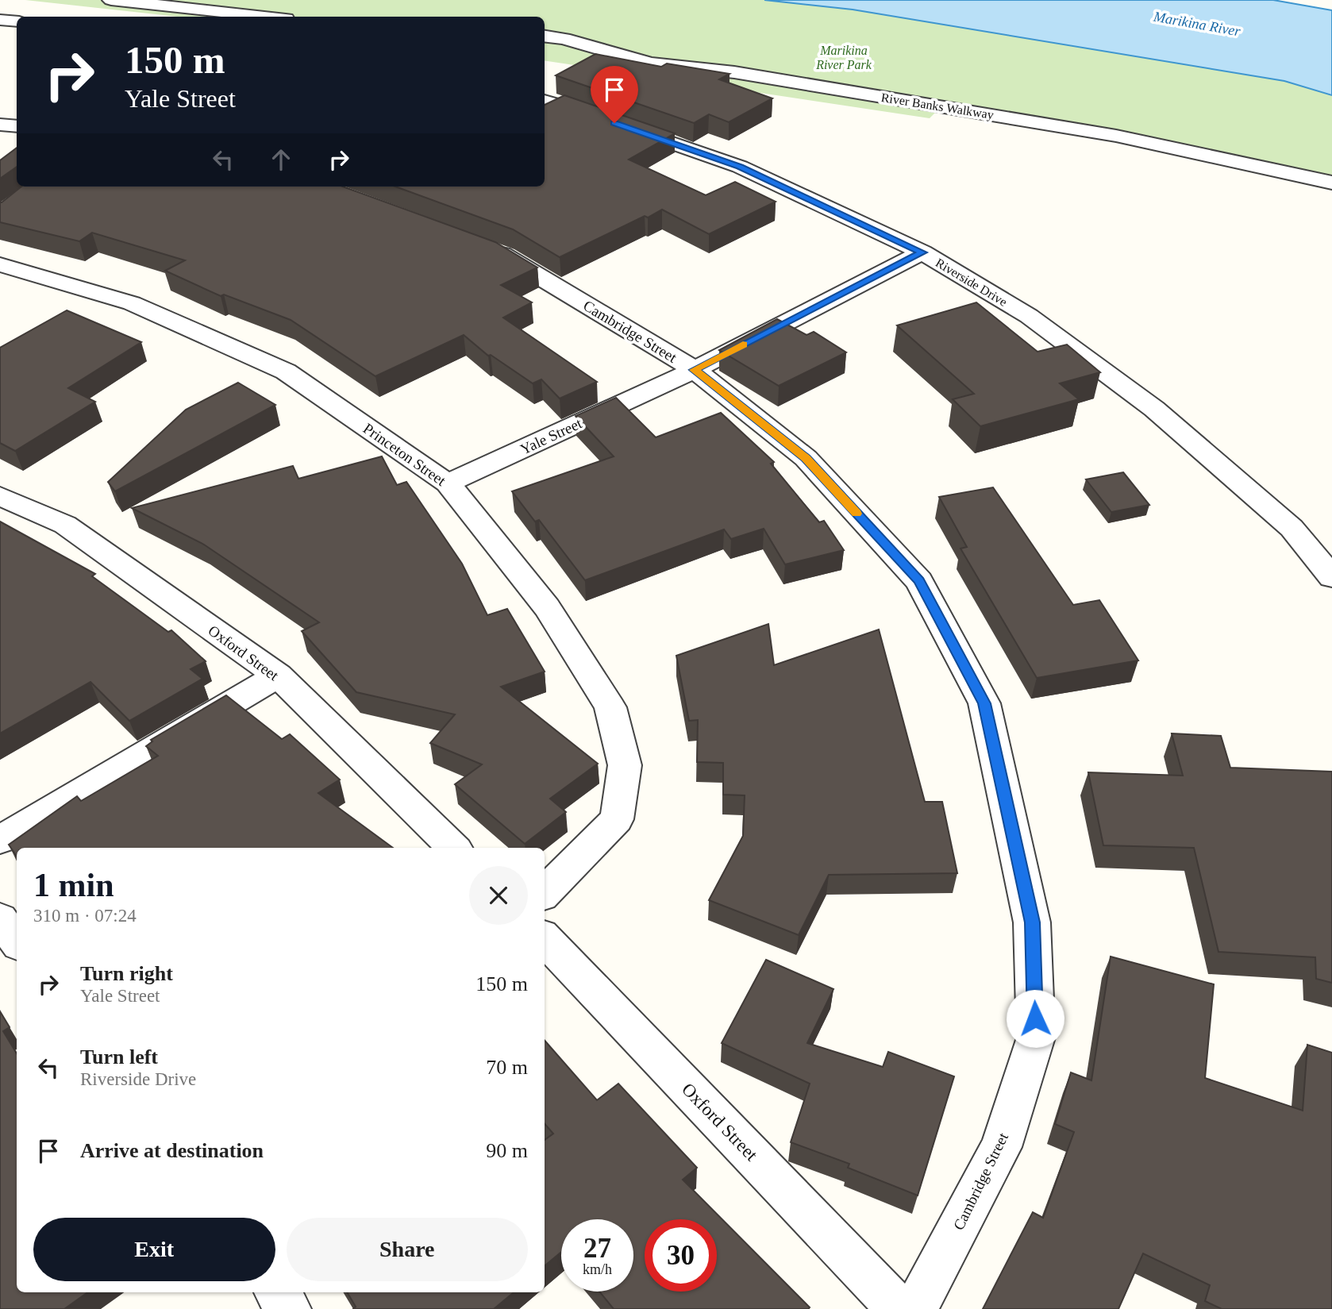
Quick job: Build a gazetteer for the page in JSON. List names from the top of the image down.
{
  "streets": {
    "street": [
      "River Banks Walkway",
      "Riverside Drive",
      "Cambridge Street",
      "Yale Street",
      "Princeton Street",
      "Oxford Street"
    ]
  },
  "crossings": [
    ["Riverside Drive", "Yale Street"],
    ["Cambridge Street", "Yale Street"],
    ["Yale Street", "Princeton Street"]
  ],
  "water": ["Marikina River"],
  "parks": ["Marikina River Park"],
  "page": {
    "turn": ["150 m", "Yale Street"],
    "heading": ["1 min", "310 m · 07:24"],
    "list": [
      {
        "name": "Turn right",
        "note": "Yale Street",
        "value": "150 m"
      },
      {
        "name": "Turn left",
        "note": "Riverside Drive",
        "value": "70 m"
      },
      {
        "name": "Arrive at destination",
        "value": "90 m"
      }
    ],
    "buttons": ["Exit", "Share"],
    "speed": "27 km/h",
    "limit": "30"
  }
}
